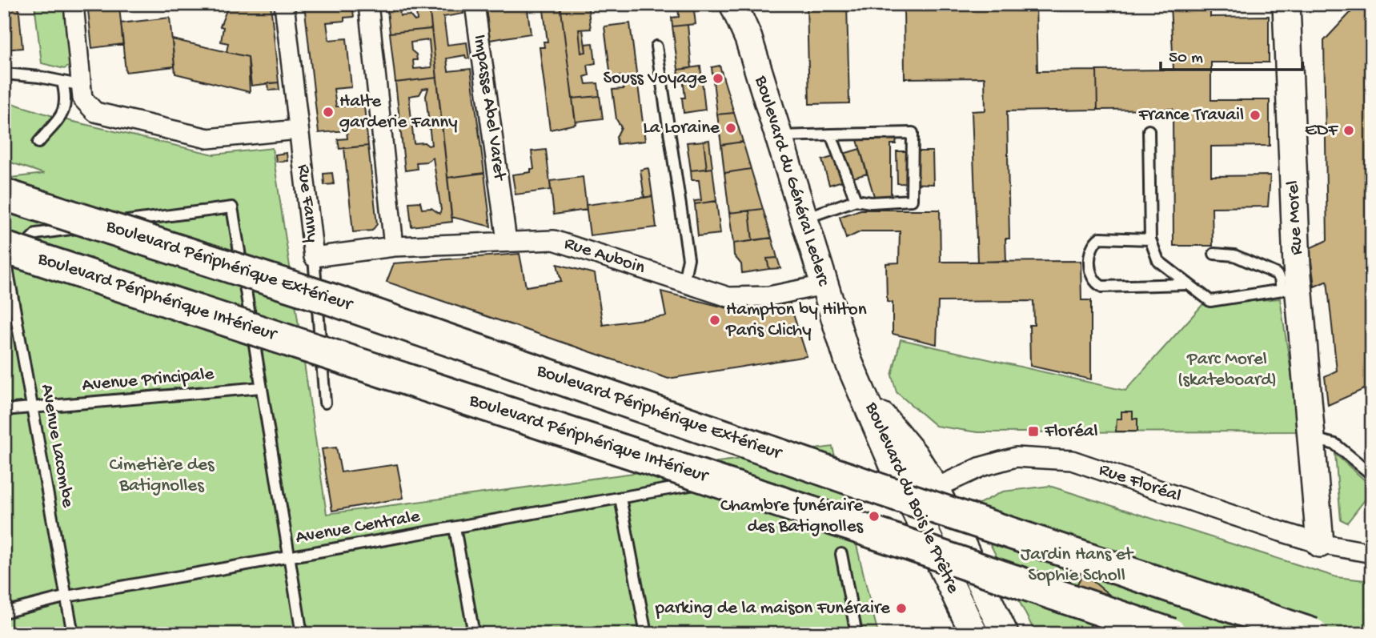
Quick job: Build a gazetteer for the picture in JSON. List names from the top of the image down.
{
  "streets": {
    "highway": ["Boulevard Périphérique Extérieur", "Boulevard Périphérique Intérieur"],
    "main road": ["Boulevard du Général Leclerc", "Rue Morel", "Boulevard du Bois le Prêtre"],
    "street": [
      "Impasse Abel Varet",
      "Rue Fanny",
      "Rue Auboin",
      "Rue Floréal"
    ],
    "lane": ["Avenue Principale", "Avenue Lacombe", "Avenue Centrale"]
  },
  "crossings": [
    ["Impasse Abel Varet", "Rue Auboin"],
    ["Boulevard du Général Leclerc", "Rue Auboin"],
    ["Boulevard du Général Leclerc", "Boulevard du Bois le Prêtre"],
    ["Rue Fanny", "Rue Auboin"],
    ["Rue Morel", "Rue Floréal"],
    ["Boulevard Périphérique Intérieur", "Avenue Lacombe"],
    ["Avenue Principale", "Avenue Lacombe"],
    ["Avenue Lacombe", "Avenue Centrale"],
    ["Rue Floréal", "Boulevard du Bois le Prêtre"]
  ],
  "parks": ["Parc Morel (skateboard)", "Cimetière des Batignolles", "Jardin Hans et Sophie Scholl"],
  "places": {
    "other": [
      "Souss Voyage",
      "Halte garderie Fanny",
      "France Travail",
      "La Loraine",
      "EDF",
      "Hampton by Hilton Paris Clichy",
      "Chambre funéraire des Batignolles",
      "parking de la maison Funéraire"
    ],
    "transit": ["Floréal"]
  },
  "scale_bar": "50 m"
}
